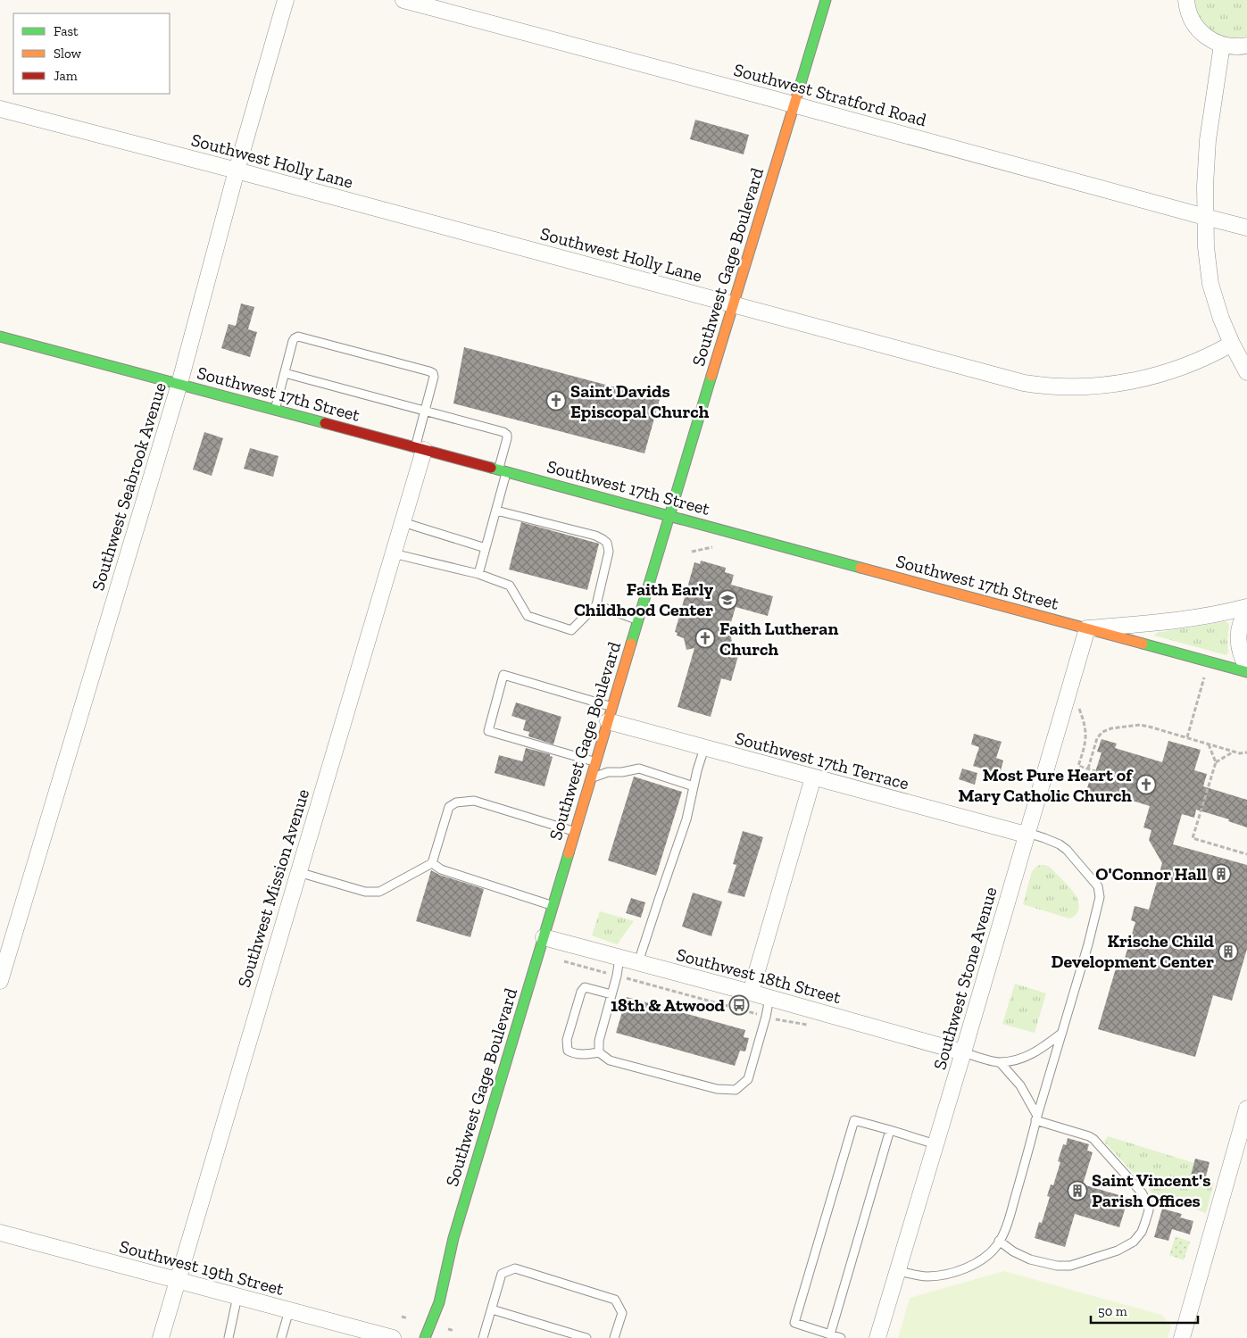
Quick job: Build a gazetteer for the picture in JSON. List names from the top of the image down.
{
  "streets": {
    "main road": ["Southwest Gage Boulevard", "Southwest 17th Street"],
    "street": [
      "Southwest Stratford Road",
      "Southwest Holly Lane",
      "Southwest Seabrook Avenue",
      "Southwest 17th Terrace",
      "Southwest Mission Avenue",
      "Southwest 18th Street",
      "Southwest Stone Avenue",
      "Southwest 19th Street"
    ]
  },
  "crossings": [
    ["Southwest Stratford Road", "Southwest Gage Boulevard"],
    ["Southwest Holly Lane", "Southwest Gage Boulevard"],
    ["Southwest Holly Lane", "Southwest Seabrook Avenue"],
    ["Southwest Gage Boulevard", "Southwest 17th Street"],
    ["Southwest Gage Boulevard", "Southwest 17th Terrace"],
    ["Southwest Gage Boulevard", "Southwest 18th Street"],
    ["Southwest 17th Street", "Southwest Seabrook Avenue"],
    ["Southwest 17th Street", "Southwest Mission Avenue"],
    ["Southwest 17th Street", "Southwest Stone Avenue"],
    ["Southwest 17th Terrace", "Southwest Stone Avenue"],
    ["Southwest Mission Avenue", "Southwest 19th Street"],
    ["Southwest 18th Street", "Southwest Stone Avenue"]
  ],
  "places": {
    "church": ["Saint Davids Episcopal Church", "Faith Lutheran Church", "Most Pure Heart of Mary Catholic Church"],
    "school or university": ["Faith Early Childhood Center"],
    "building": ["O'Connor Hall", "Krische Child Development Center", "Saint Vincent's Parish Offices"],
    "bus stop": ["18th & Atwood"]
  },
  "legend": ["Fast", "Slow", "Jam"],
  "scale_bar": "50 m"
}
